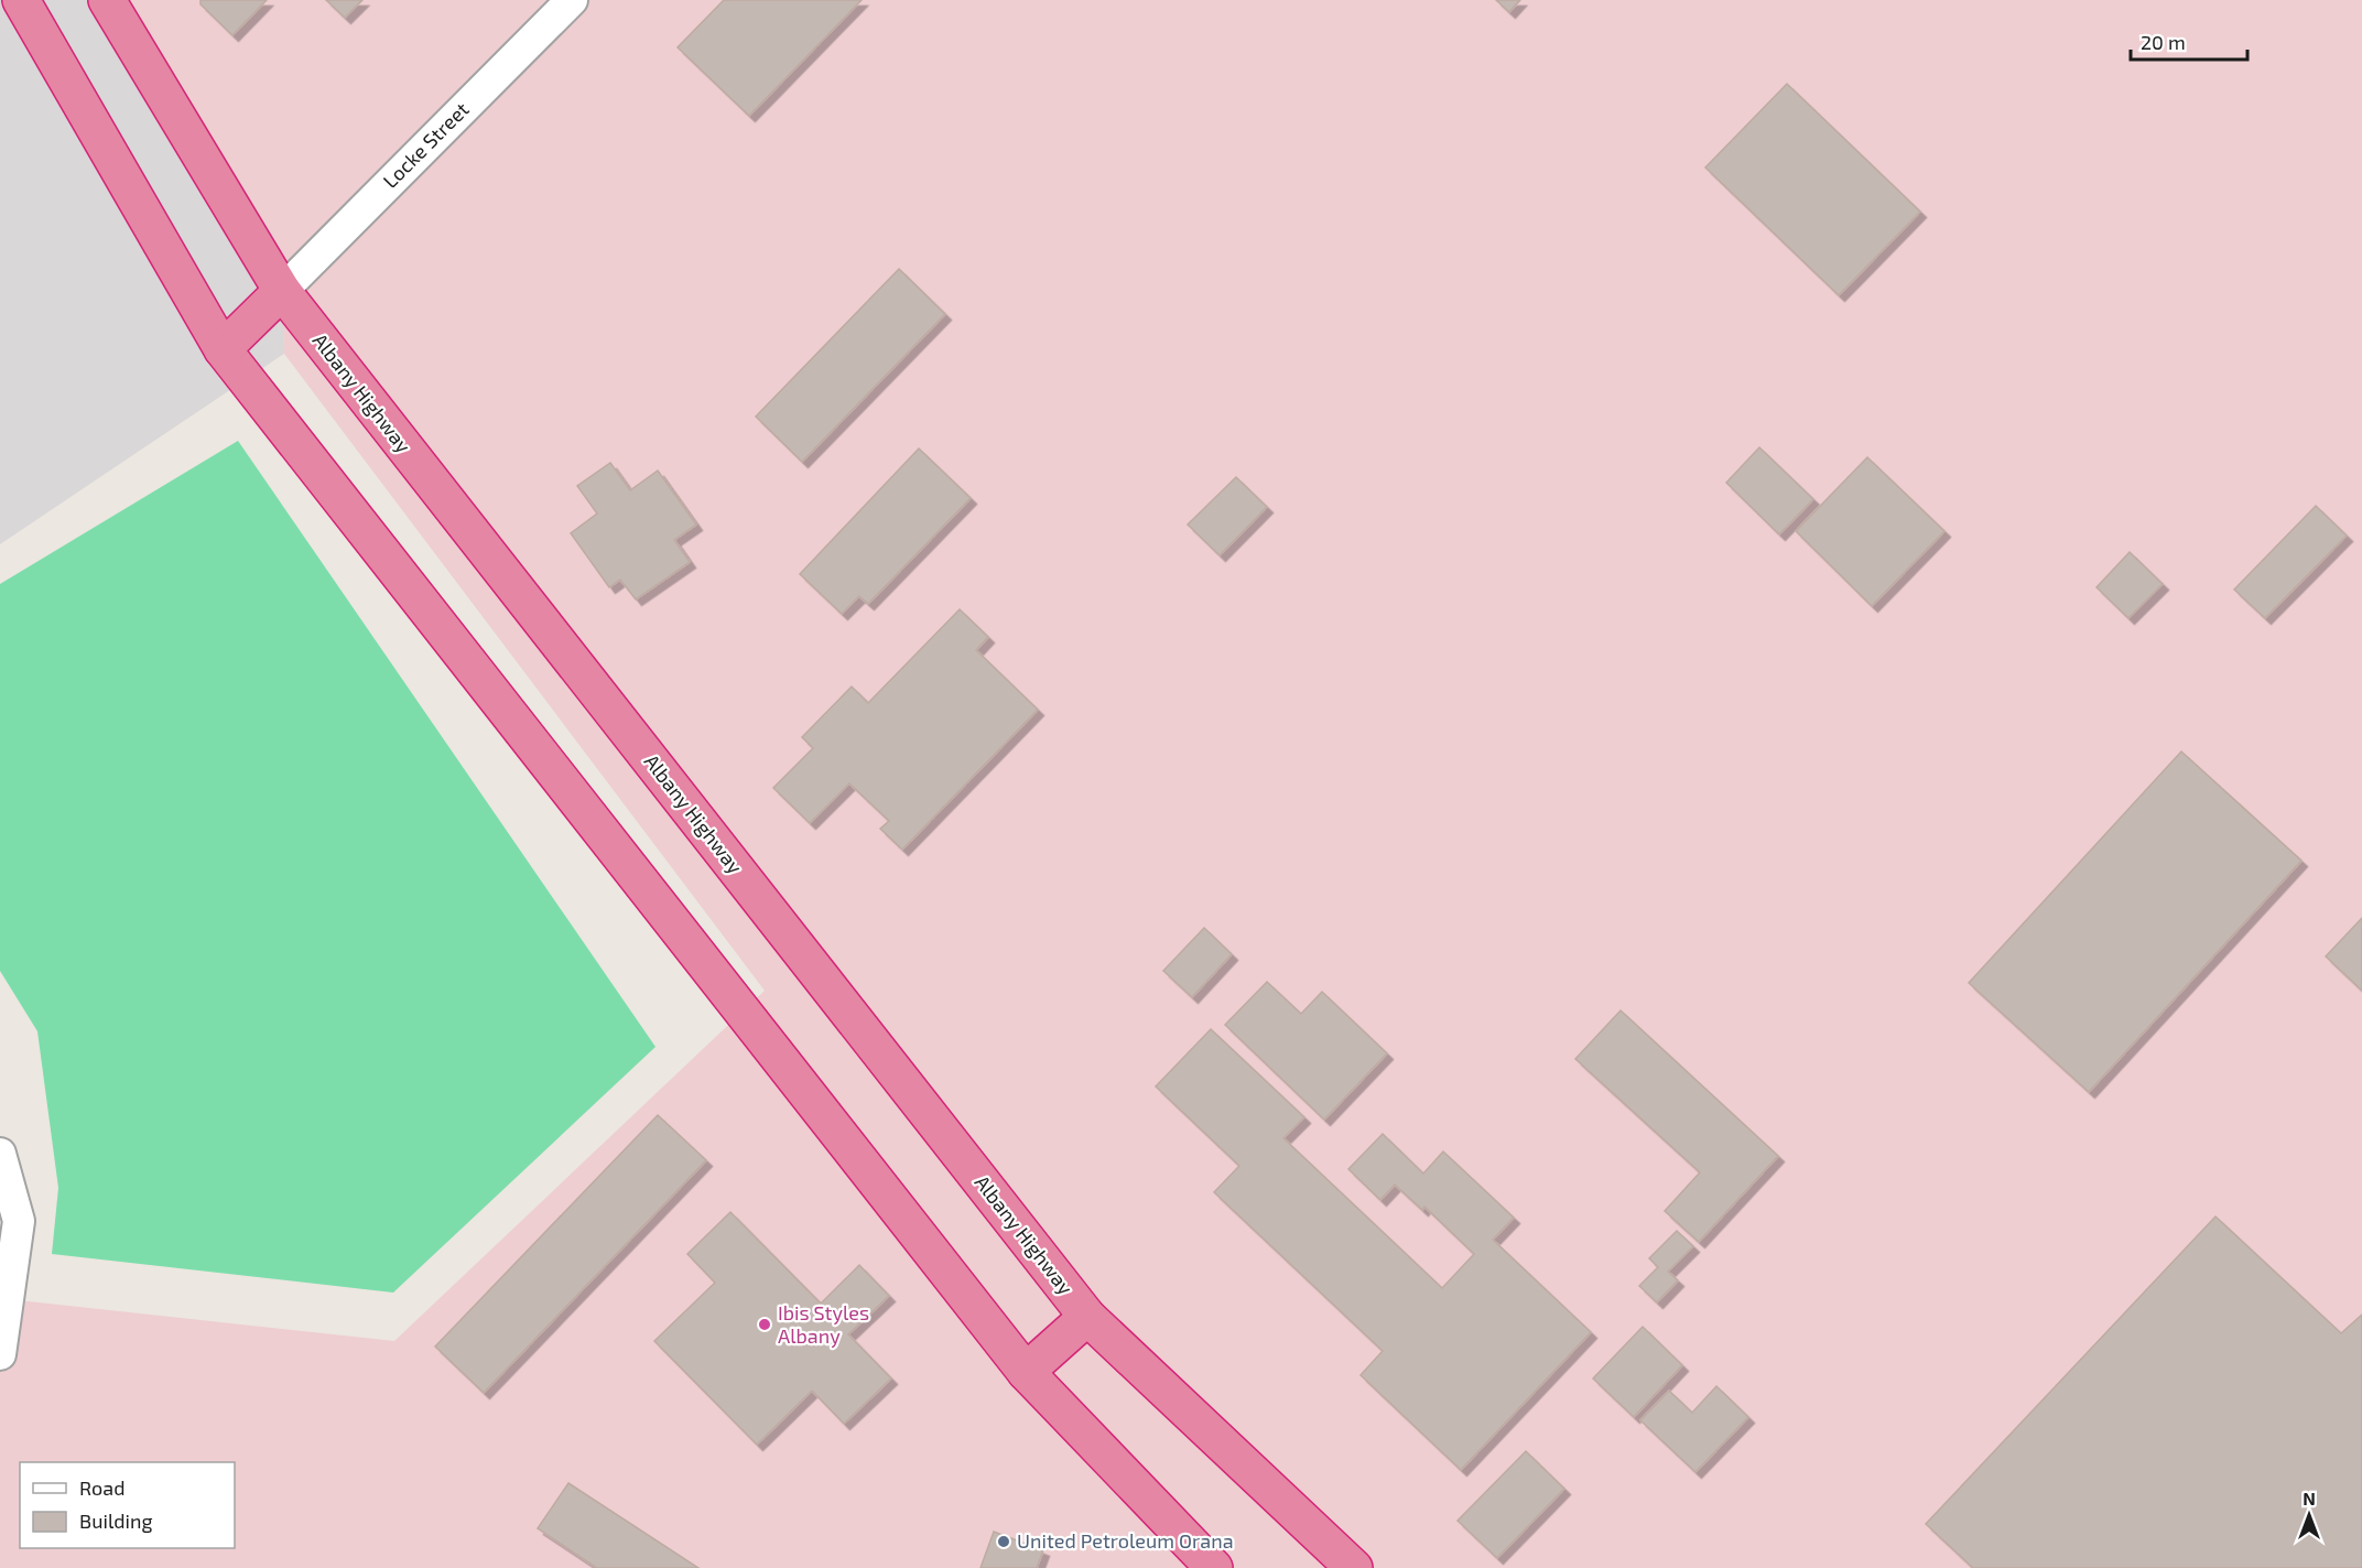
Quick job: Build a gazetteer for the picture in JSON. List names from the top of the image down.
{
  "streets": {
    "highway": ["Albany Highway"],
    "street": ["Locke Street"]
  },
  "crossings": [
    ["Locke Street", "Albany Highway"]
  ],
  "places": ["Ibis Styles Albany", "United Petroleum Orana"],
  "legend": ["Road", "Building"],
  "scale_bar": "20 m",
  "north": "top"
}
